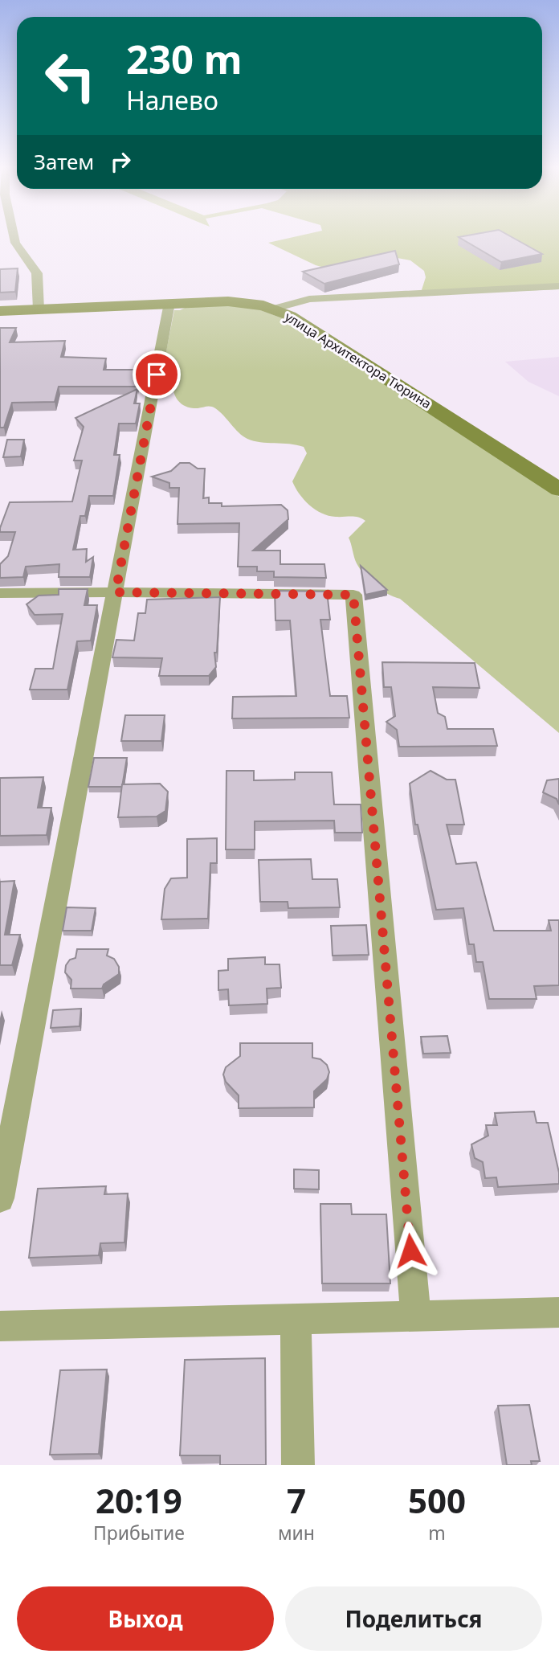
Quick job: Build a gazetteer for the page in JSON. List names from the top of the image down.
{
  "streets": {
    "street": ["улица Архитектора Тюрина"]
  },
  "page": {
    "turn": ["230 m", "Налево"],
    "then": "Затем",
    "eta": [
      "20:19",
      "Прибытие",
      "7",
      "мин",
      "500",
      "m"
    ],
    "buttons": ["Выход", "Поделиться"]
  }
}
